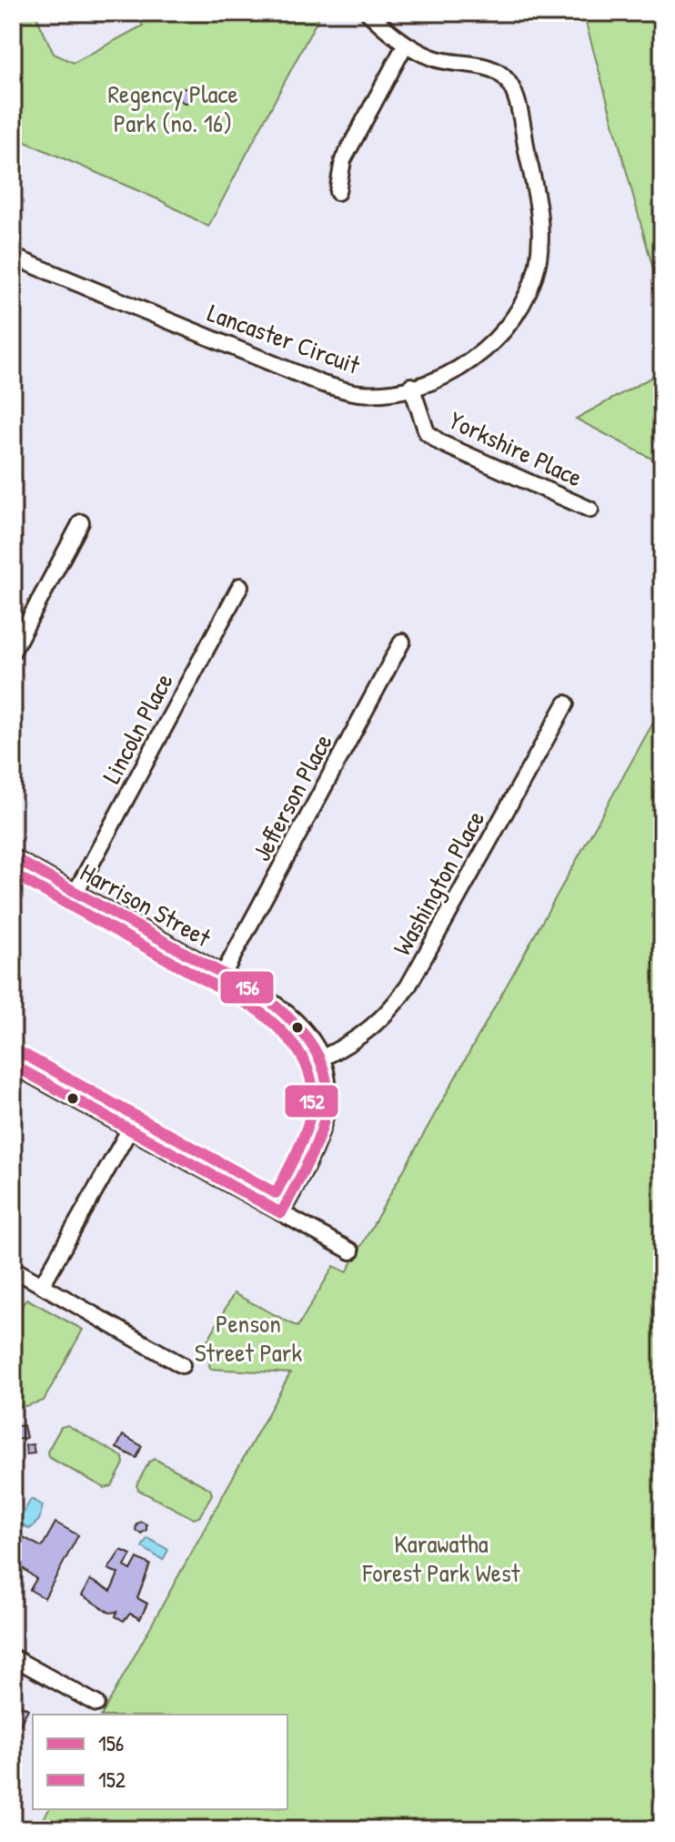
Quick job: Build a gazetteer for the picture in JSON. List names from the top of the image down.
{
  "streets": {
    "street": [
      "Lancaster Circuit",
      "Yorkshire Place",
      "Lincoln Place",
      "Jefferson Place",
      "Washington Place",
      "Harrison Street"
    ]
  },
  "crossings": [
    ["Lancaster Circuit", "Yorkshire Place"],
    ["Lincoln Place", "Harrison Street"],
    ["Jefferson Place", "Harrison Street"],
    ["Washington Place", "Harrison Street"]
  ],
  "parks": ["Regency Place Park (no. 16)", "Penson Street Park", "Karawatha Forest Park West"],
  "lines": ["transit line 156", "transit line 152"],
  "legend": ["156", "152"]
}
